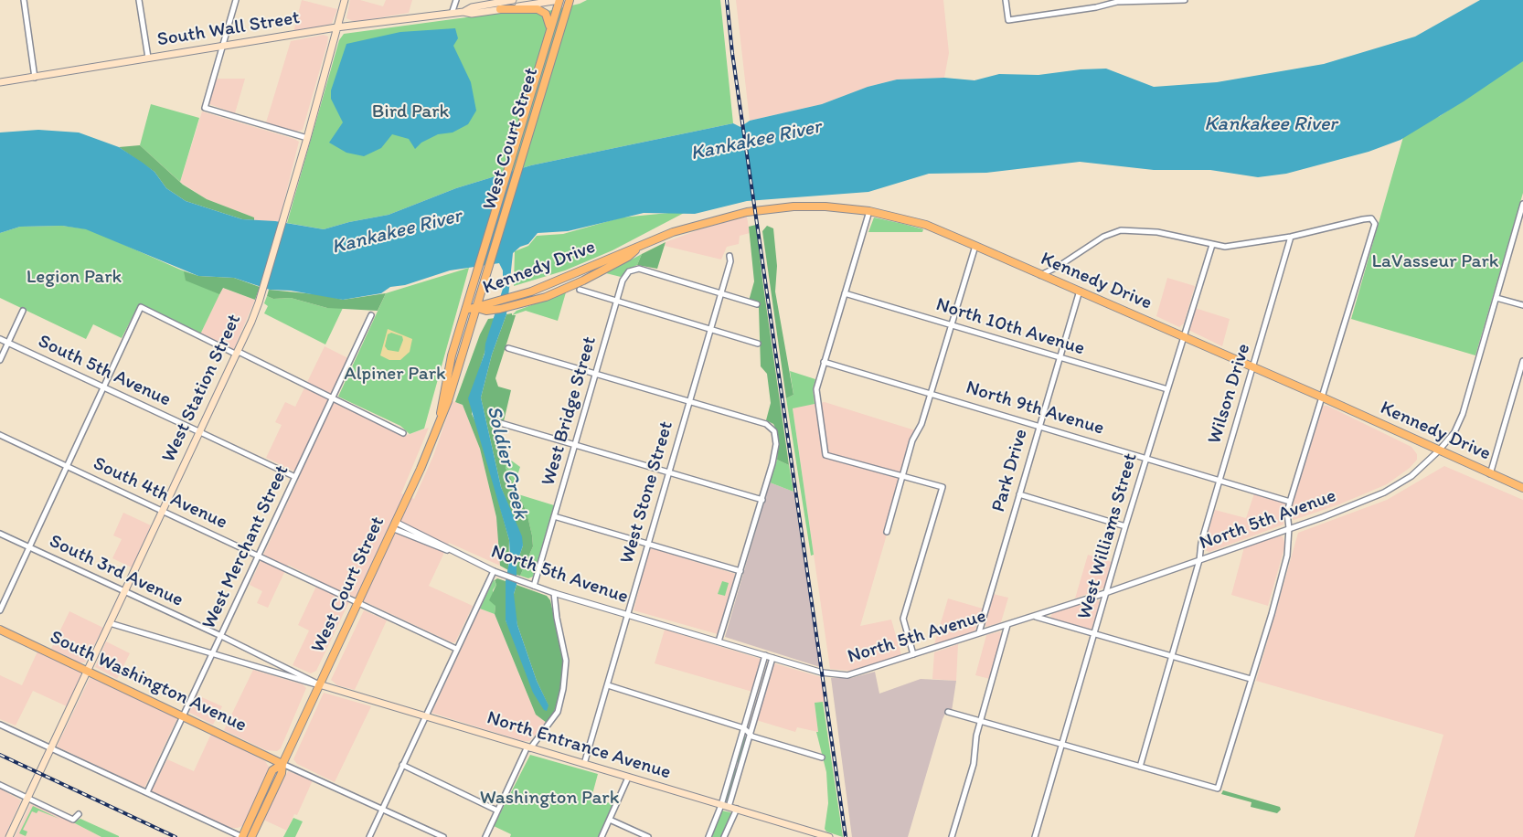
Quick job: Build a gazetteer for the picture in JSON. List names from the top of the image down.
{
  "streets": {
    "main road": [
      "South Wall Street",
      "West Court Street",
      "Kennedy Drive",
      "West Station Street",
      "South Washington Avenue",
      "North Entrance Avenue"
    ],
    "street": [
      "North 10th Avenue",
      "South 5th Avenue",
      "Wilson Drive",
      "North 9th Avenue",
      "West Bridge Street",
      "Park Drive",
      "West Stone Street",
      "South 4th Avenue",
      "North 5th Avenue",
      "West Williams Street",
      "West Merchant Street",
      "South 3rd Avenue"
    ]
  },
  "crossings": [
    ["South Wall Street", "West Court Street"],
    ["South Wall Street", "West Station Street"],
    ["West Court Street", "Kennedy Drive"],
    ["West Court Street", "South 4th Avenue"],
    ["West Court Street", "North 5th Avenue"],
    ["West Court Street", "South 3rd Avenue"],
    ["West Court Street", "South Washington Avenue"],
    ["West Court Street", "North Entrance Avenue"],
    ["Kennedy Drive", "Wilson Drive"],
    ["Kennedy Drive", "Park Drive"],
    ["Kennedy Drive", "North 5th Avenue"],
    ["Kennedy Drive", "West Williams Street"],
    ["North 10th Avenue", "Park Drive"],
    ["North 10th Avenue", "West Williams Street"],
    ["South 5th Avenue", "West Station Street"],
    ["South 5th Avenue", "West Merchant Street"],
    ["West Station Street", "South 4th Avenue"],
    ["West Station Street", "South 3rd Avenue"],
    ["West Station Street", "South Washington Avenue"],
    ["Wilson Drive", "North 9th Avenue"],
    ["Wilson Drive", "North 5th Avenue"],
    ["North 9th Avenue", "Park Drive"],
    ["North 9th Avenue", "West Williams Street"],
    ["West Bridge Street", "West Stone Street"],
    ["West Bridge Street", "North 5th Avenue"],
    ["Park Drive", "North 5th Avenue"],
    ["West Stone Street", "North 5th Avenue"],
    ["West Stone Street", "North Entrance Avenue"],
    ["South 4th Avenue", "West Merchant Street"],
    ["North 5th Avenue", "West Williams Street"],
    ["West Merchant Street", "South 3rd Avenue"],
    ["West Merchant Street", "South Washington Avenue"],
    ["South 3rd Avenue", "North Entrance Avenue"]
  ],
  "water": ["Kankakee River", "Soldier Creek"],
  "parks": [
    "Bird Park",
    "LaVasseur Park",
    "Legion Park",
    "Alpiner Park",
    "Washington Park"
  ]
}
